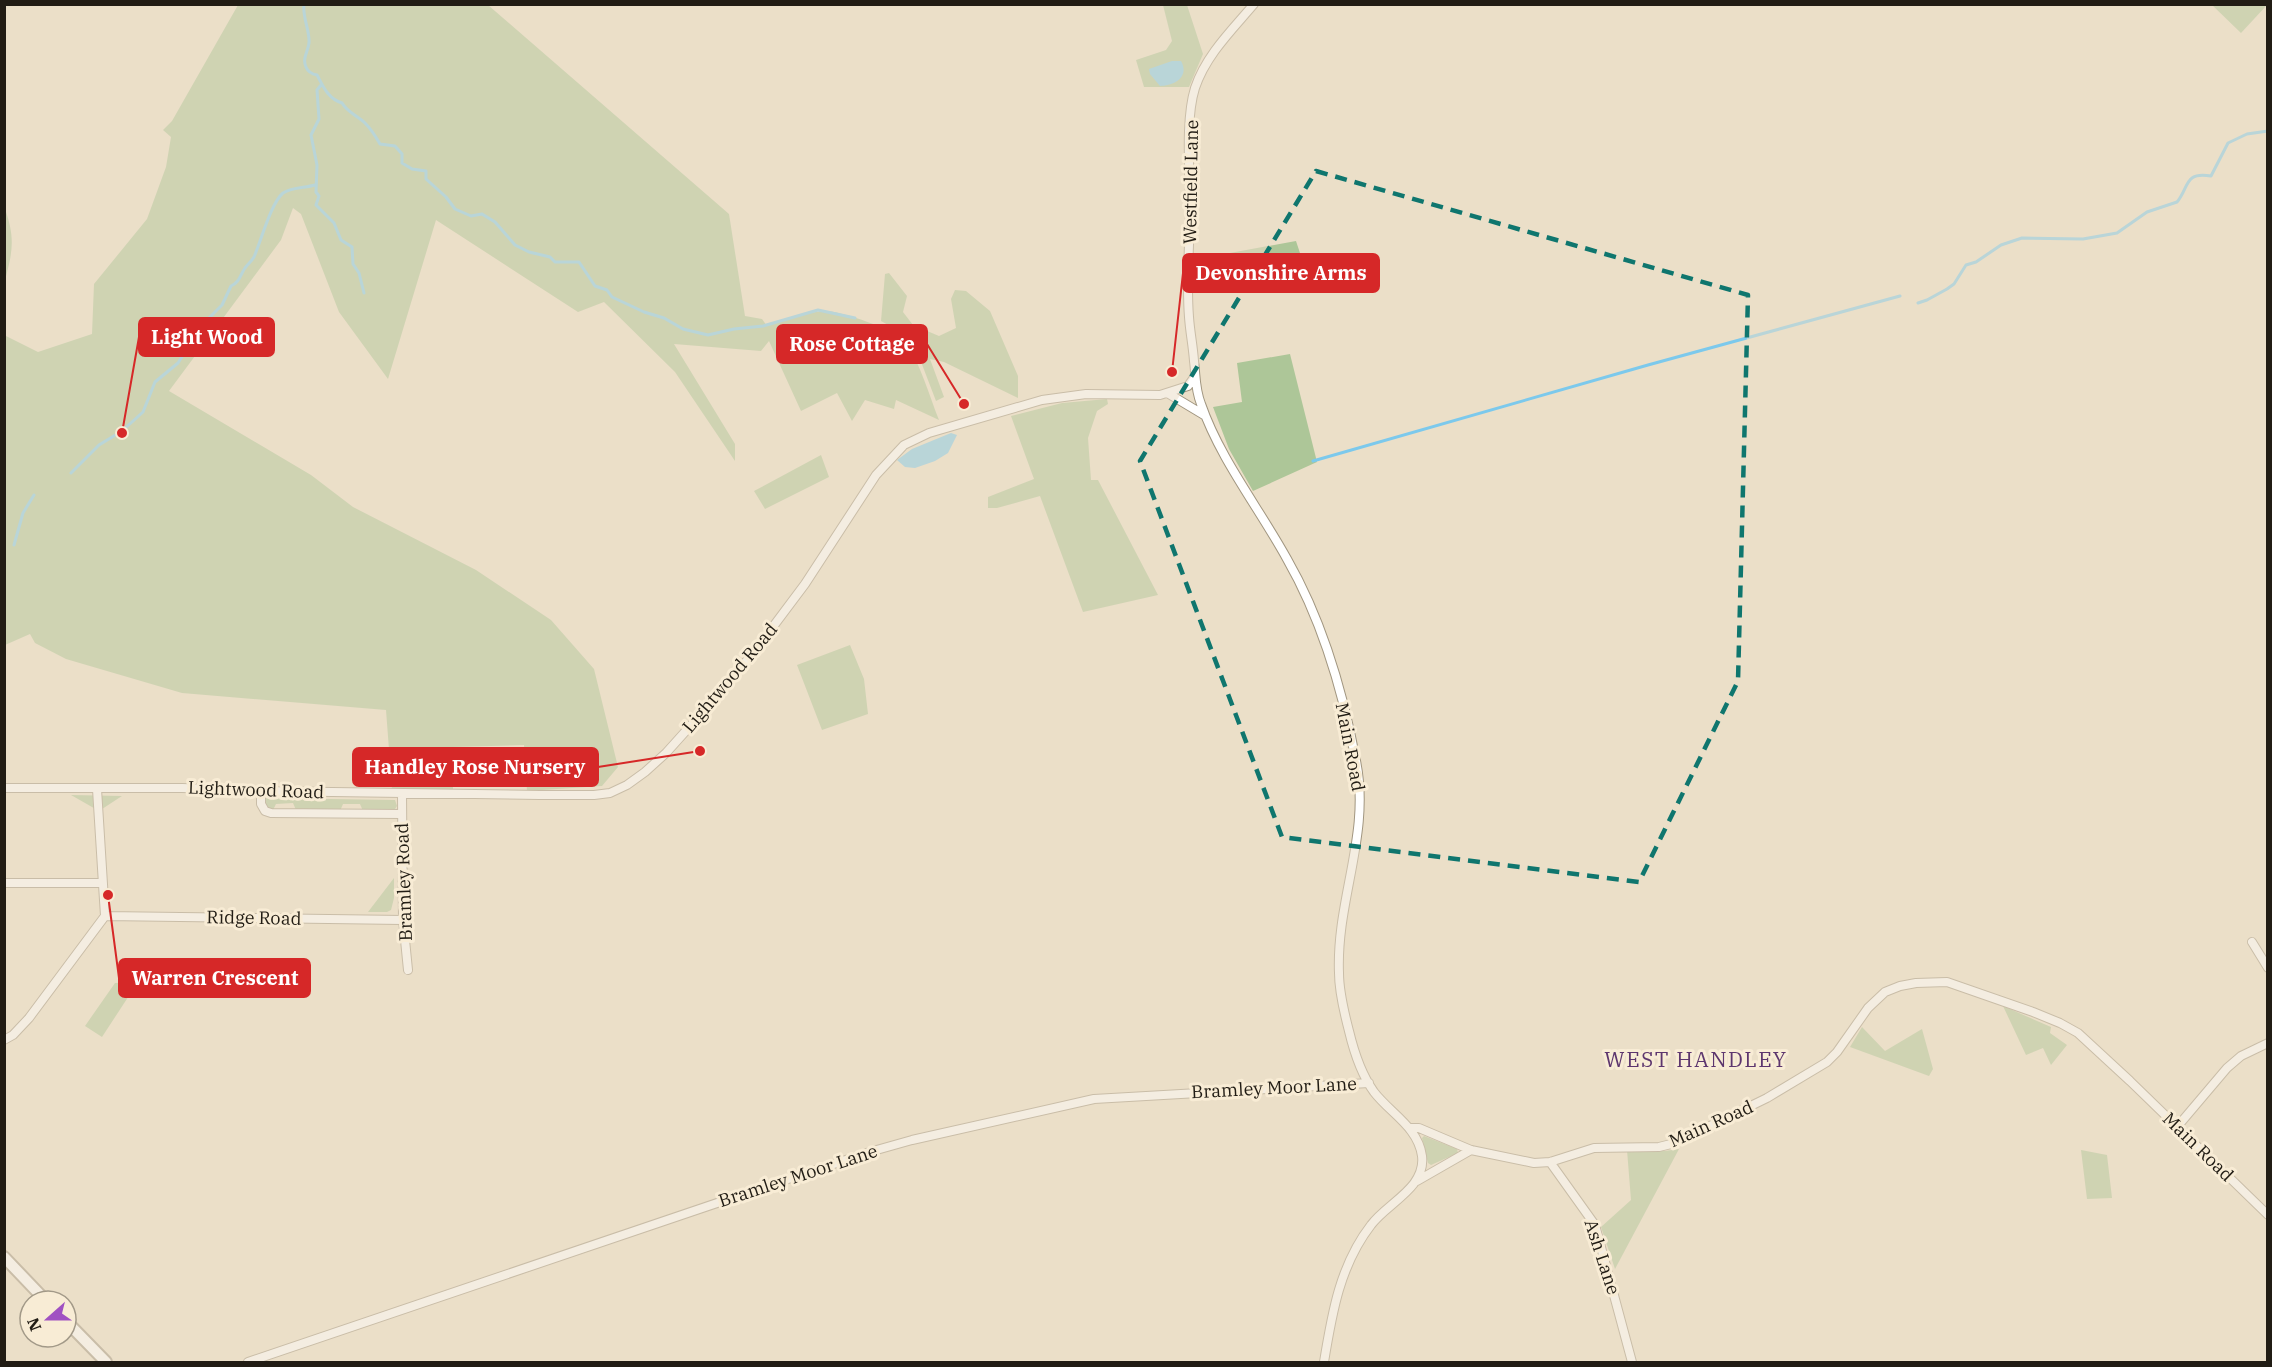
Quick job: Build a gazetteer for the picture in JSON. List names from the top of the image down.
{
  "streets": {
    "street": [
      "Westfield Lane",
      "Lightwood Road",
      "Main Road",
      "Bramley Road",
      "Ridge Road",
      "Bramley Moor Lane",
      "Ash Lane"
    ]
  },
  "crossings": [
    ["Westfield Lane", "Main Road"],
    ["Lightwood Road", "Bramley Road"],
    ["Main Road", "Bramley Moor Lane"],
    ["Main Road", "Ash Lane"],
    ["Bramley Road", "Ridge Road"]
  ],
  "districts": ["WEST HANDLEY"],
  "places": [
    "Devonshire Arms",
    "Rose Cottage",
    "Light Wood",
    "Handley Rose Nursery",
    "Warren Crescent"
  ],
  "north": "left"
}
